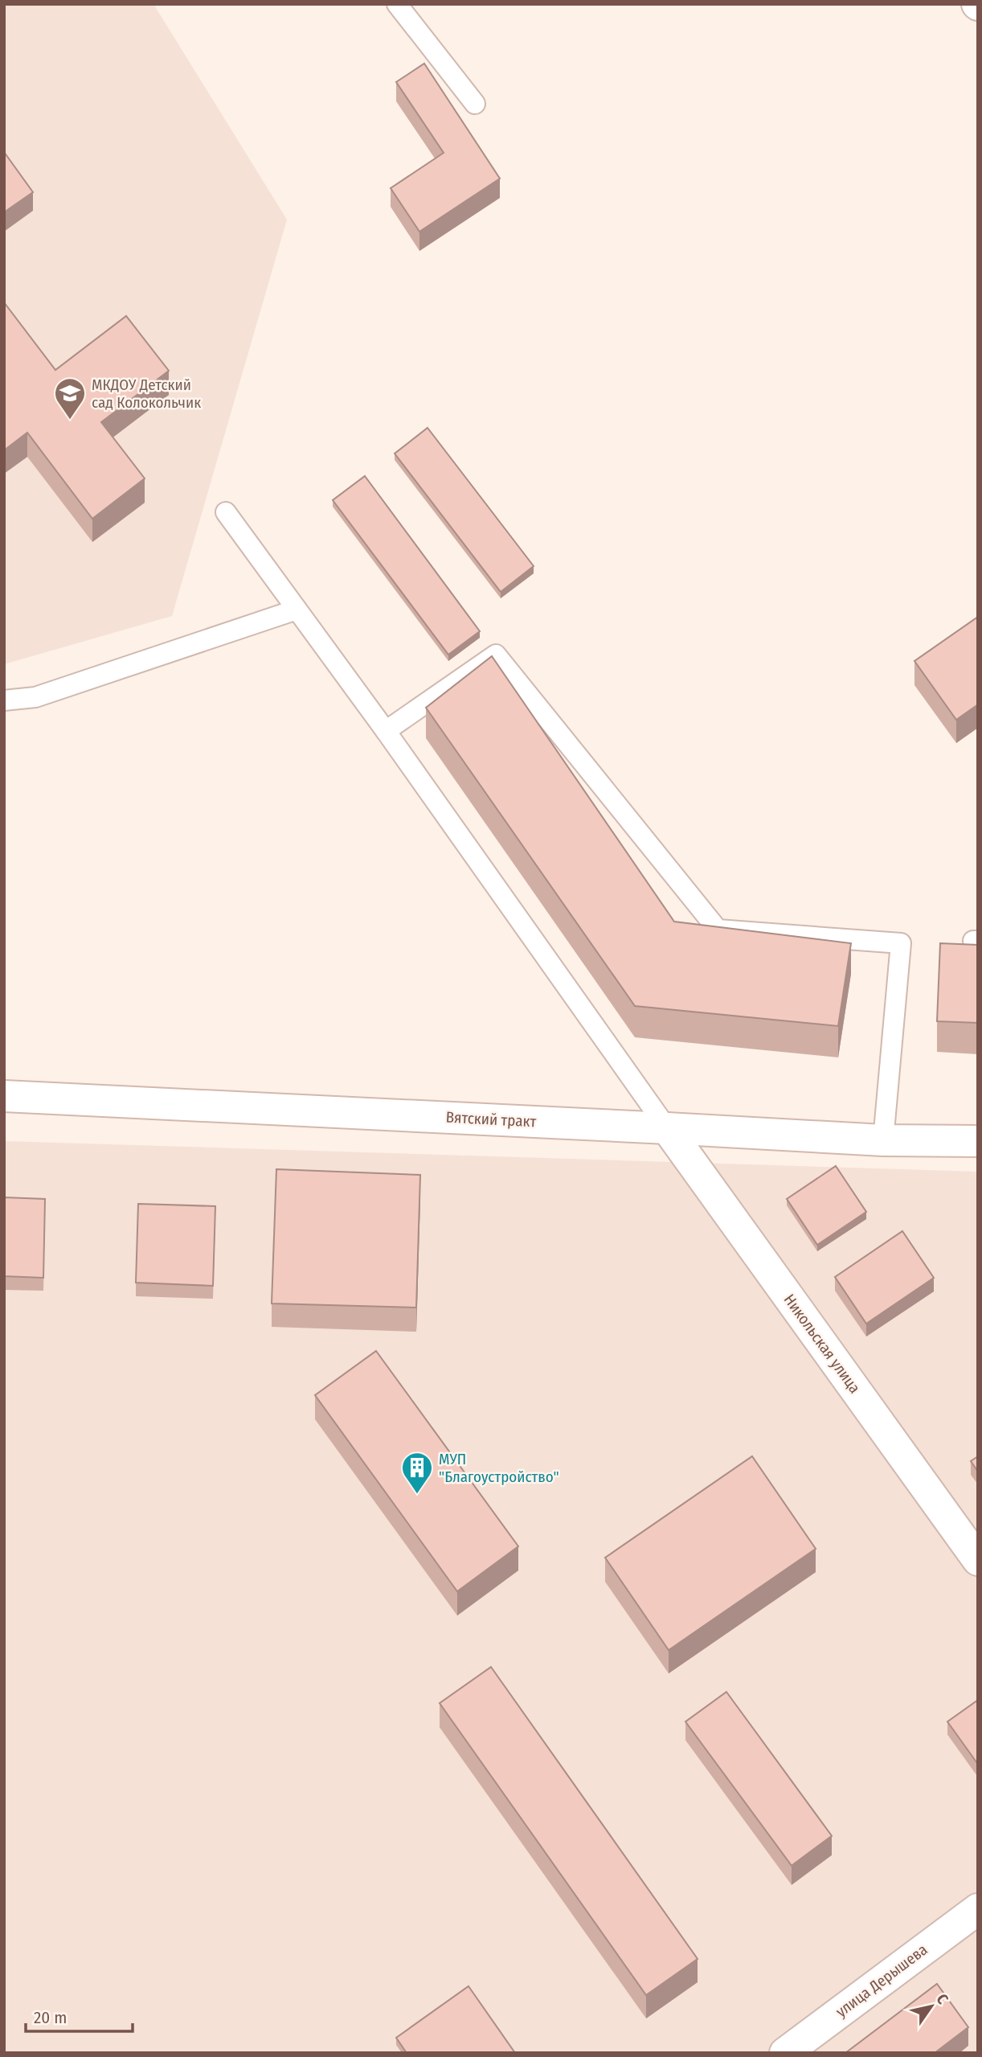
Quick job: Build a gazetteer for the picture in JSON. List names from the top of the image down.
{
  "streets": {
    "main road": ["Вятский тракт", "Никольская улица", "улица Дерышева"]
  },
  "crossings": [
    ["Вятский тракт", "Никольская улица"]
  ],
  "places": {
    "school or university": ["МКДОУ Детский сад Колокольчик"],
    "building": ["МУП \"Благоустройство\""]
  },
  "scale_bar": "20 m",
  "north": "top right"
}
